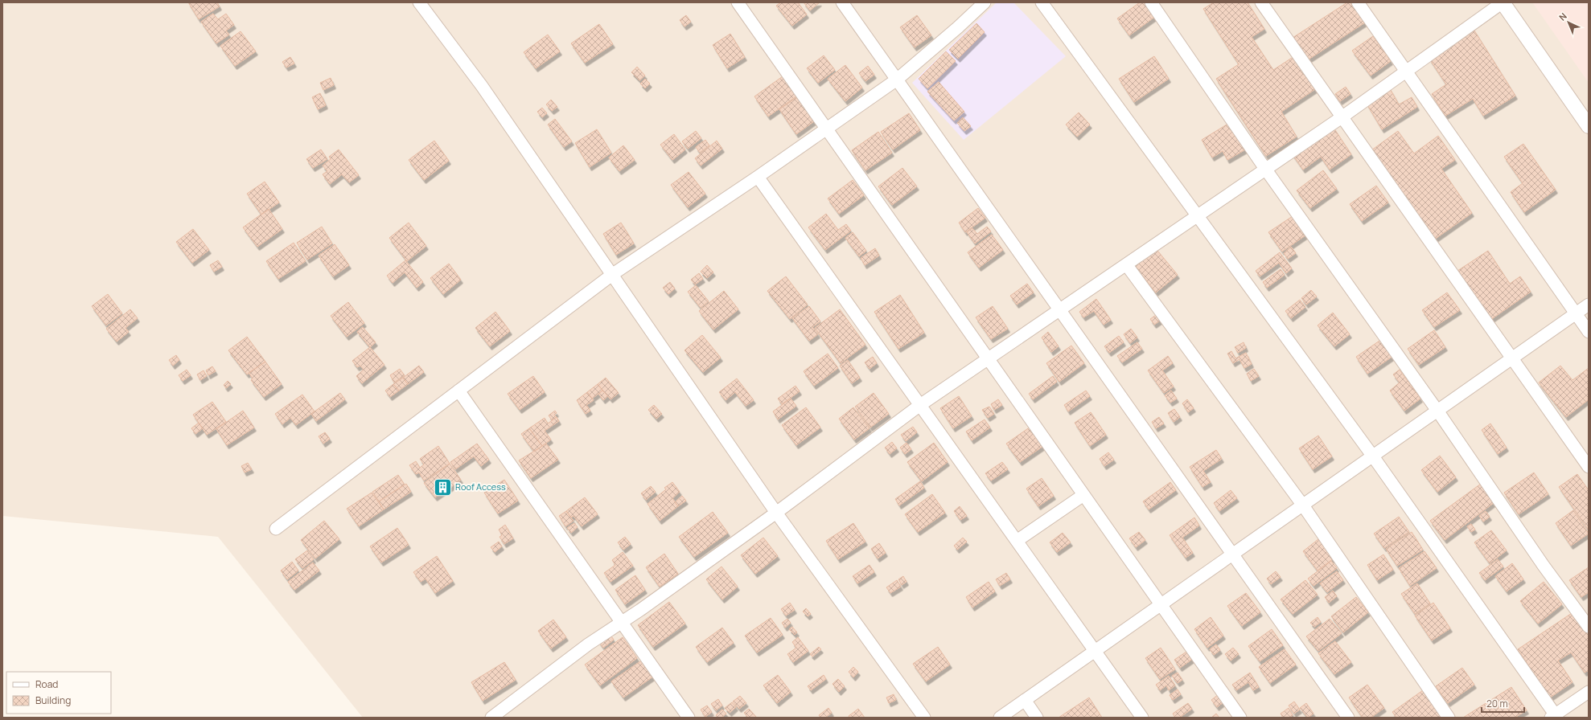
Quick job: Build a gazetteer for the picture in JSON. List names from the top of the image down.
{
  "places": {
    "building": ["Roof Access"]
  },
  "legend": ["Road", "Building"],
  "scale_bar": "20 m",
  "north": "top left"
}
